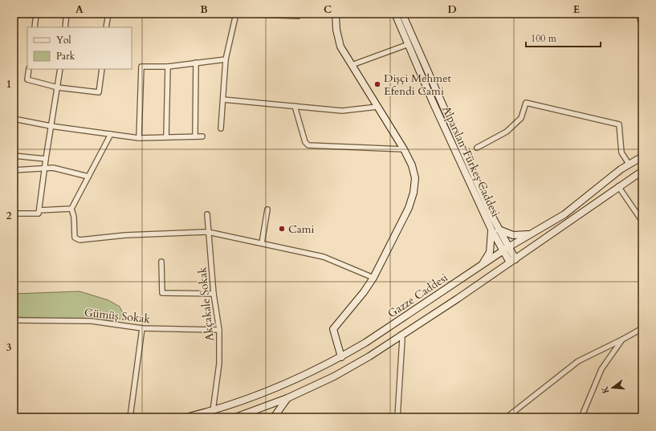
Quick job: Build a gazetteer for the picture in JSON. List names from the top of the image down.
{
  "streets": {
    "main road": ["Alparslan Türkeş Caddesi", "Gazze Caddesi"],
    "street": ["Akçakale Sokak", "Gümüş Sokak"]
  },
  "crossings": [
    ["Alparslan Türkeş Caddesi", "Gazze Caddesi"],
    ["Gazze Caddesi", "Akçakale Sokak"],
    ["Akçakale Sokak", "Gümüş Sokak"]
  ],
  "places": ["Dişçi Mehmet Efendi Cami", "Cami"],
  "legend": ["Yol", "Park"],
  "scale_bar": "100 m",
  "north": "left",
  "grid": {
    "columns": [
      "A",
      "B",
      "C",
      "D",
      "E"
    ],
    "rows": ["1", "2", "3"]
  }
}
